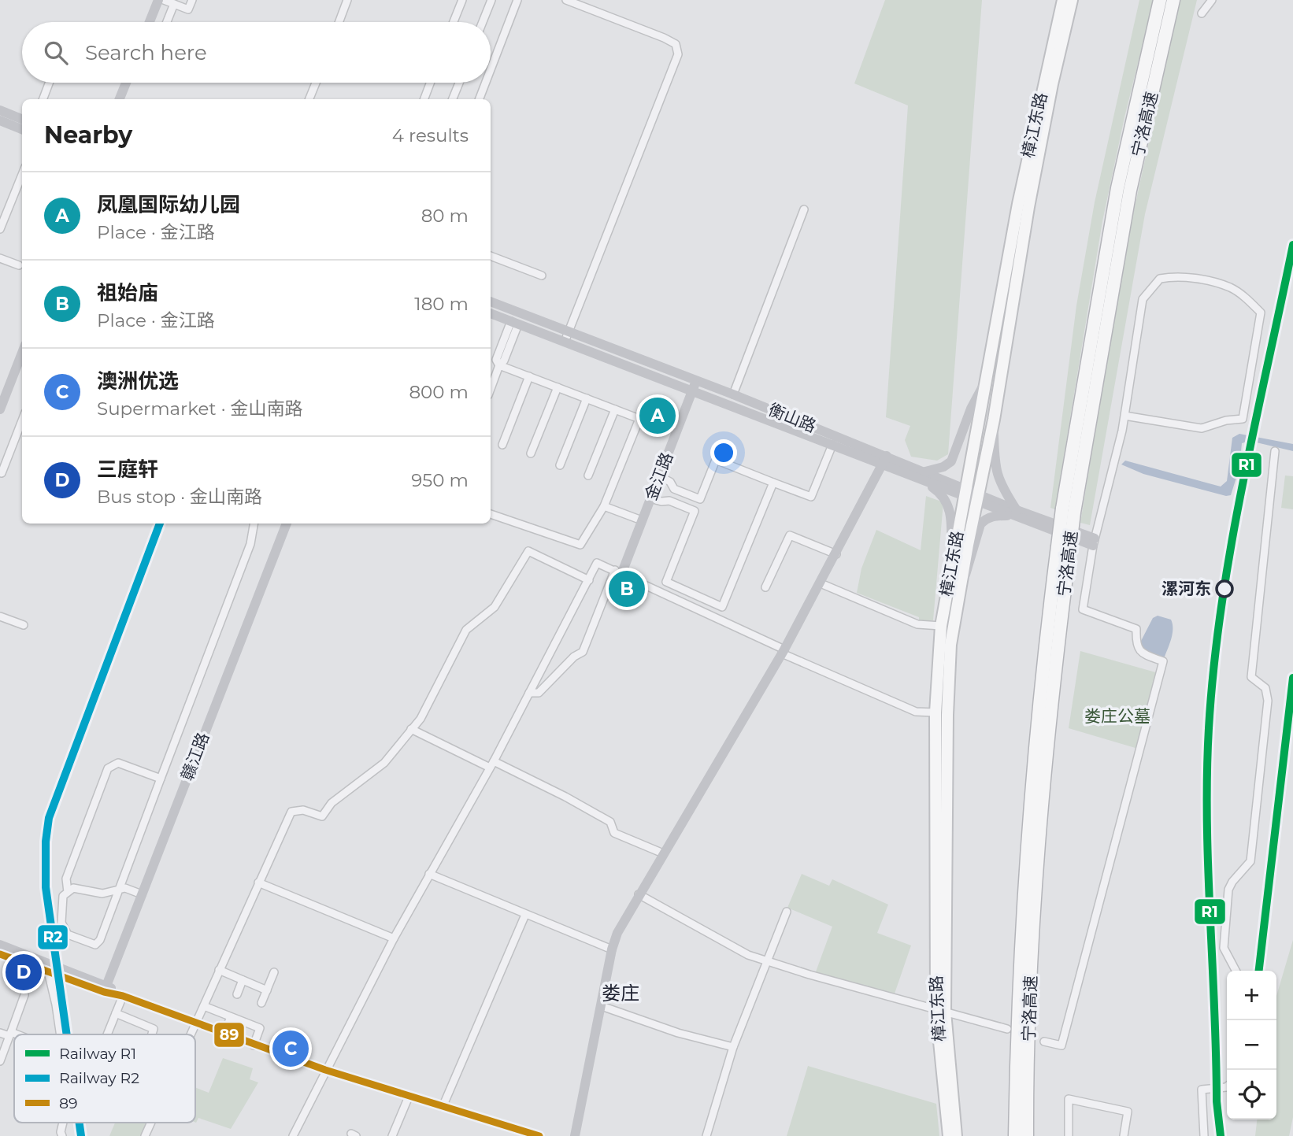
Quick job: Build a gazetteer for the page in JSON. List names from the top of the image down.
{
  "streets": {
    "highway": ["宁洛高速"],
    "main road": ["樟江东路"],
    "street": ["衡山路", "金江路", "赣江路"]
  },
  "crossings": [
    ["樟江东路", "衡山路"],
    ["衡山路", "金江路"]
  ],
  "districts": ["娄庄"],
  "parks": ["娄庄公墓"],
  "places": ["漯河东"],
  "lines": ["rail line R1", "rail line R2", "transit line 89"],
  "legend": ["Railway R1", "Railway R2", "89"],
  "page": {
    "search": "Search here",
    "heading": ["Nearby", "4 results"],
    "list": [
      {
        "mark": "A",
        "name": "凤凰国际幼儿园",
        "note": "Place · 金江路",
        "value": "80 m"
      },
      {
        "mark": "B",
        "name": "祖始庙",
        "note": "Place · 金江路",
        "value": "180 m"
      },
      {
        "mark": "C",
        "name": "澳洲优选",
        "note": "Supermarket · 金山南路",
        "value": "800 m"
      },
      {
        "mark": "D",
        "name": "三庭轩",
        "note": "Bus stop · 金山南路",
        "value": "950 m"
      }
    ],
    "pins": [
      "A",
      "B",
      "D",
      "C"
    ],
    "map_buttons": ["+", "−"]
  }
}
